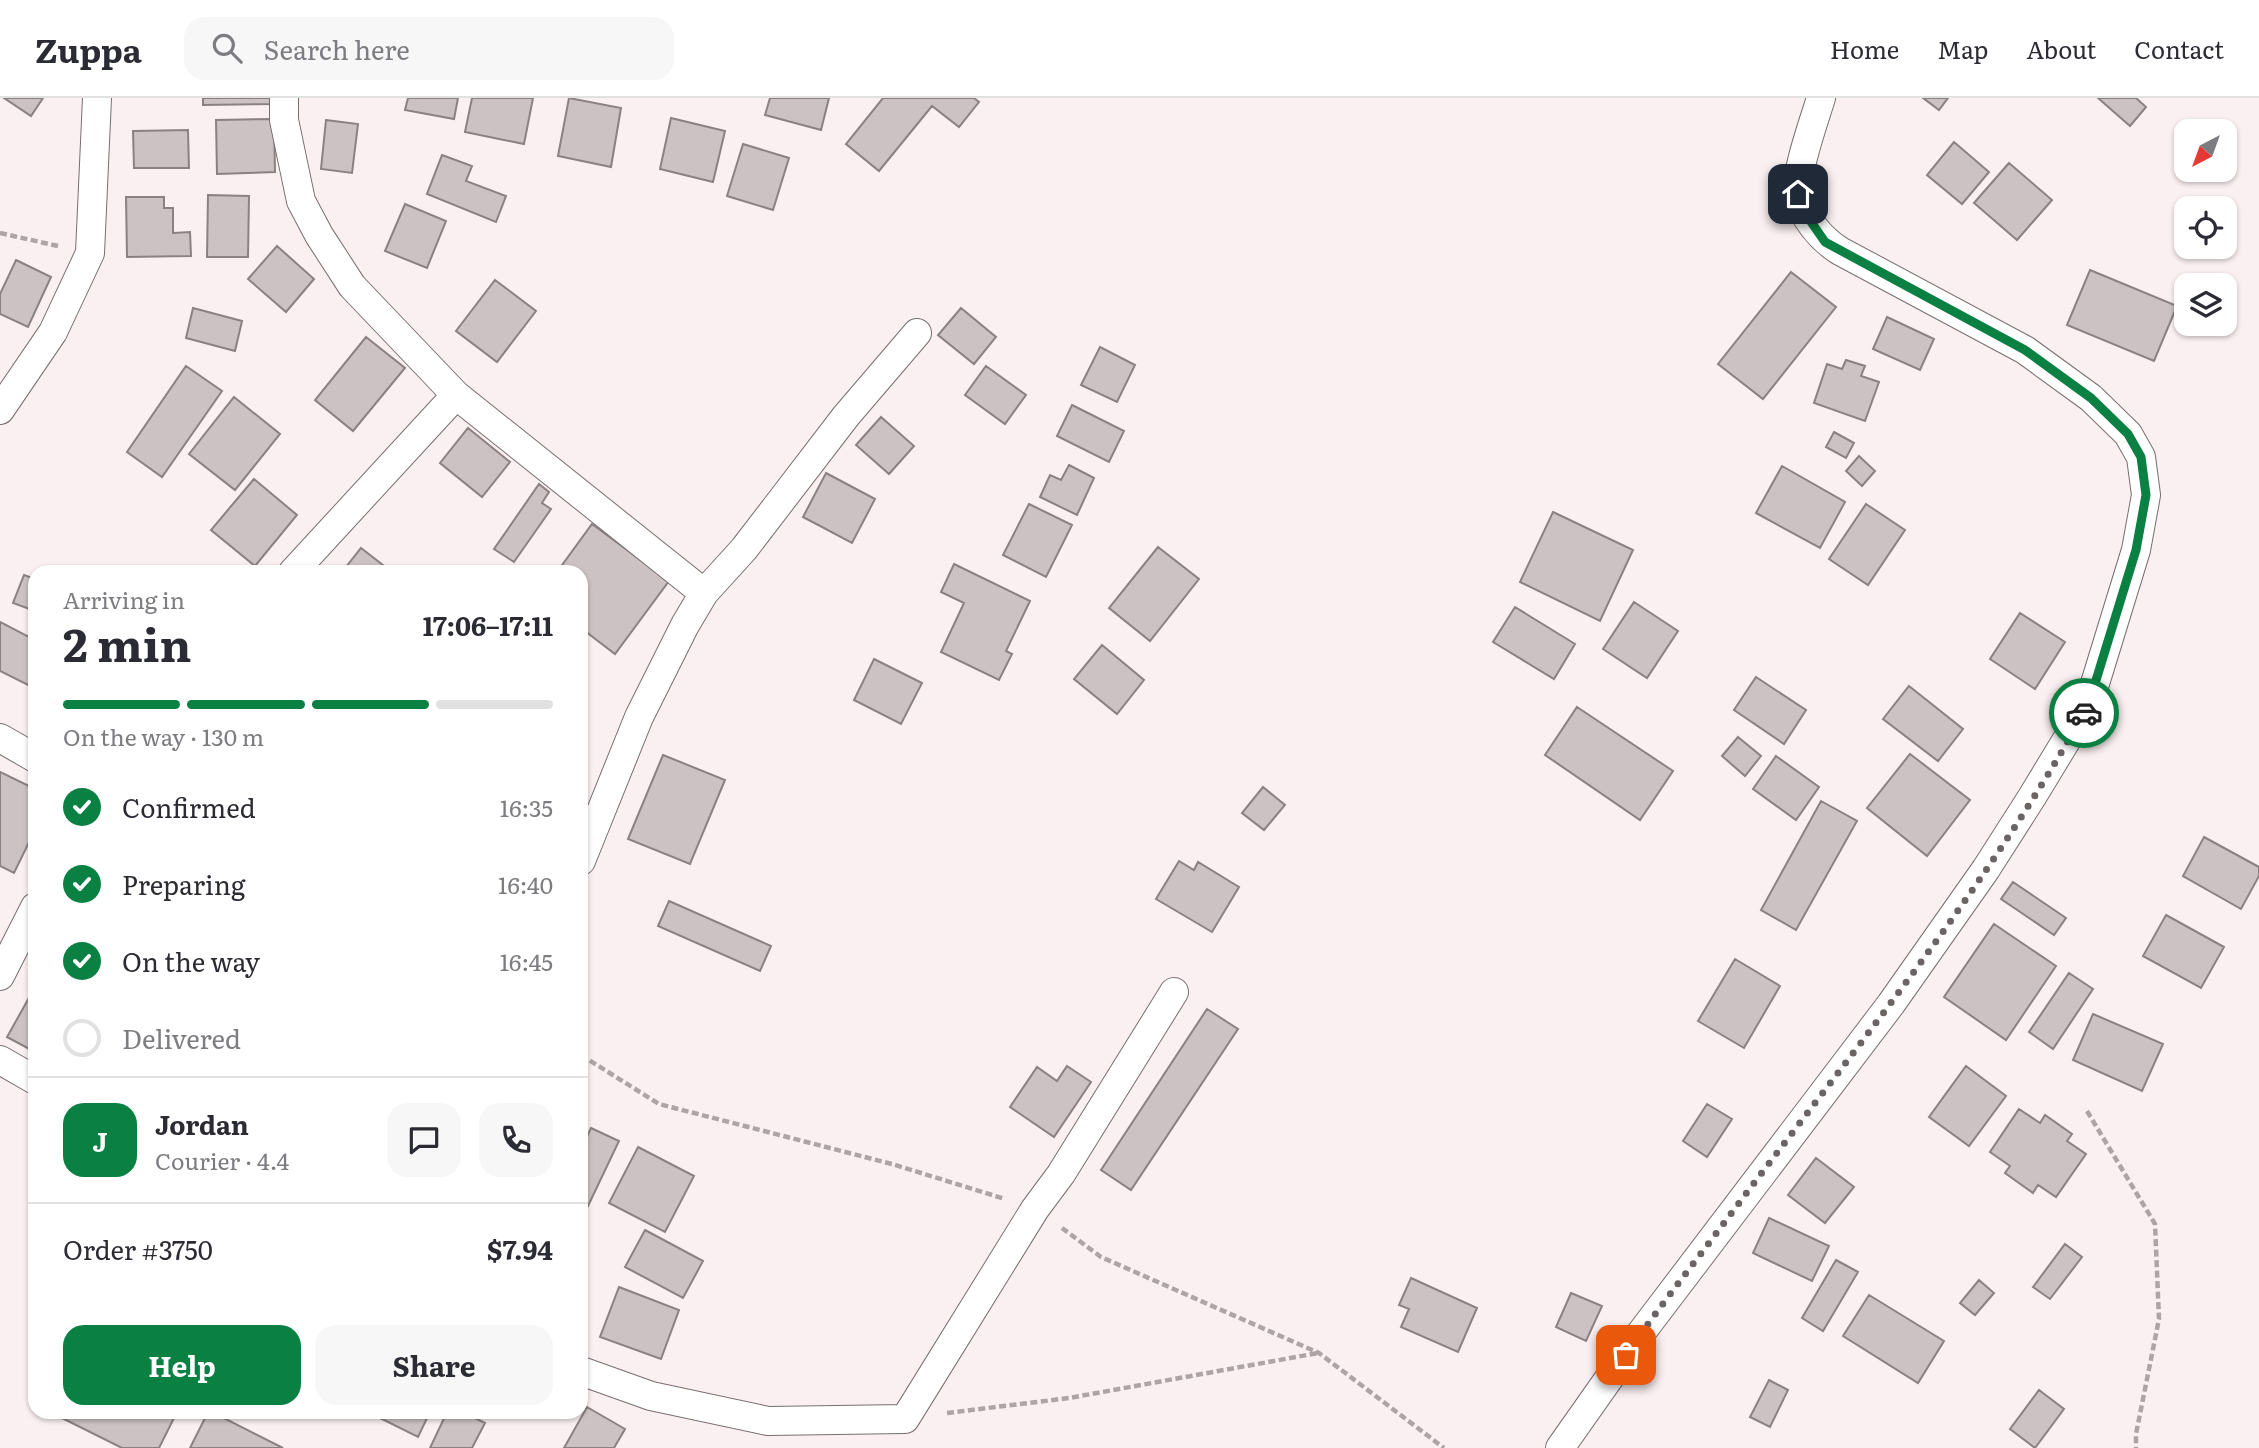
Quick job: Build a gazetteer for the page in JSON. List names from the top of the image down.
{
  "north": "bottom left",
  "page": {
    "header": "Zuppa",
    "search": "Search here",
    "nav": [
      "Home",
      "Map",
      "About",
      "Contact"
    ],
    "heading": ["2 min", "Arriving in", "17:06–17:11"],
    "panel": [
      "Jordan",
      "Courier · 4.4",
      "Order #3750",
      "$7.94"
    ],
    "bar": "On the way · 130 m",
    "list": [
      ["Confirmed", "16:35"],
      ["Preparing", "16:40"],
      ["On the way", "16:45"],
      "Delivered"
    ],
    "round": "J",
    "buttons": ["Help", "Share"]
  }
}
